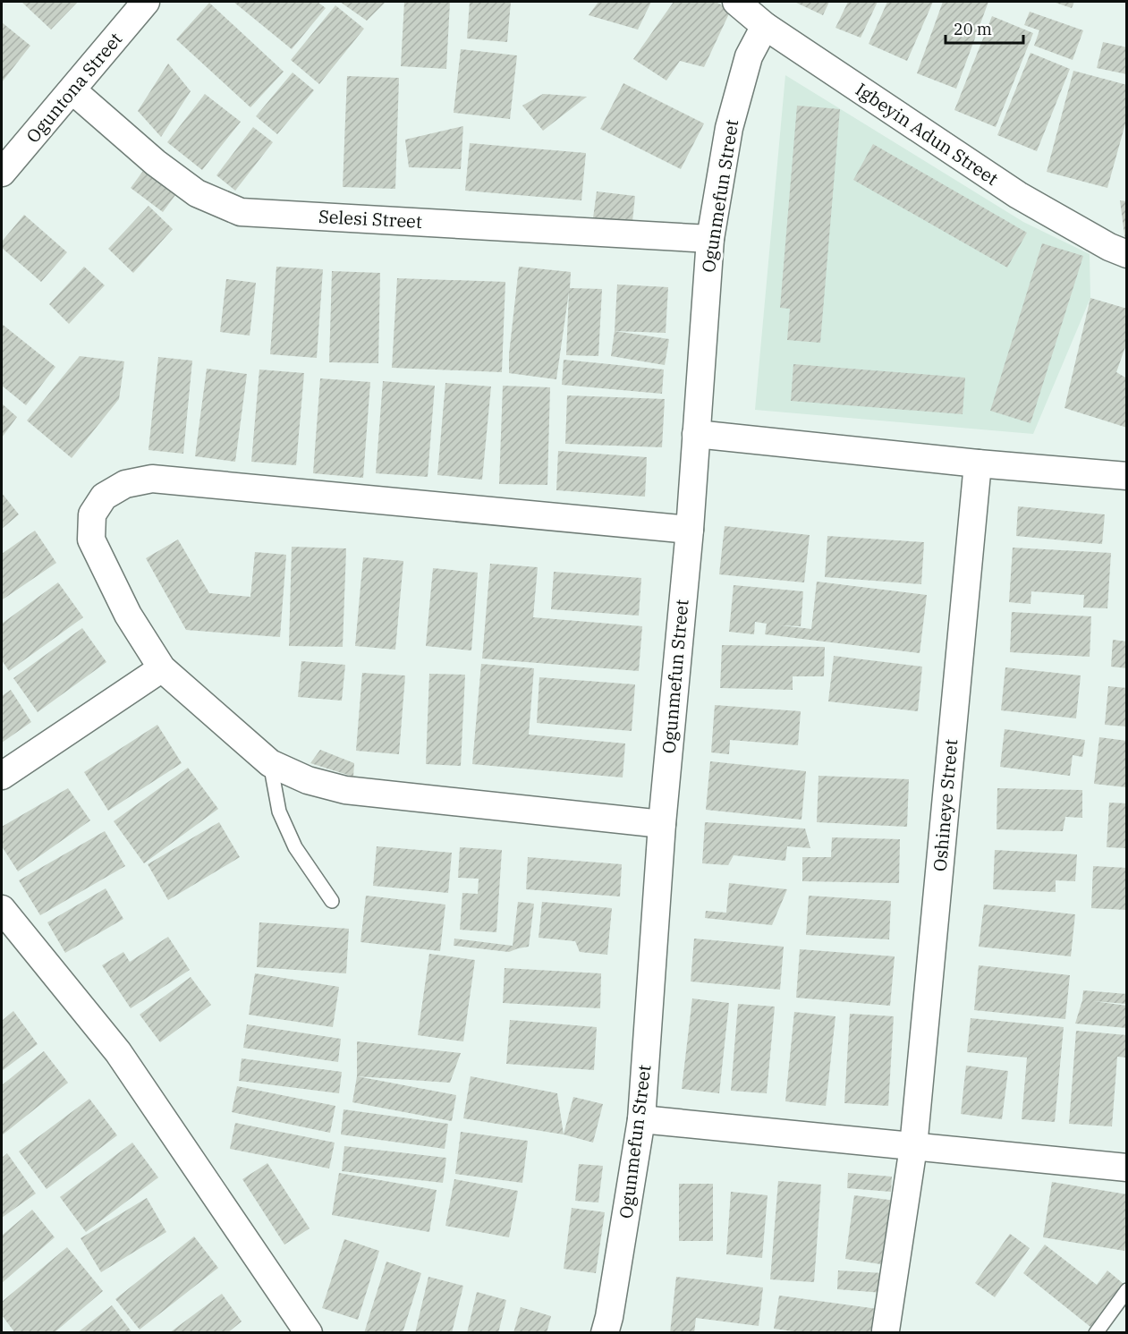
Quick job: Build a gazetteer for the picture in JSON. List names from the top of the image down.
{
  "streets": {
    "street": [
      "Oguntona Street",
      "Igbeyin Adun Street",
      "Ogunmefun Street",
      "Selesi Street",
      "Oshineye Street"
    ]
  },
  "crossings": [
    ["Oguntona Street", "Selesi Street"],
    ["Igbeyin Adun Street", "Ogunmefun Street"],
    ["Ogunmefun Street", "Selesi Street"]
  ],
  "scale_bar": "20 m"
}
